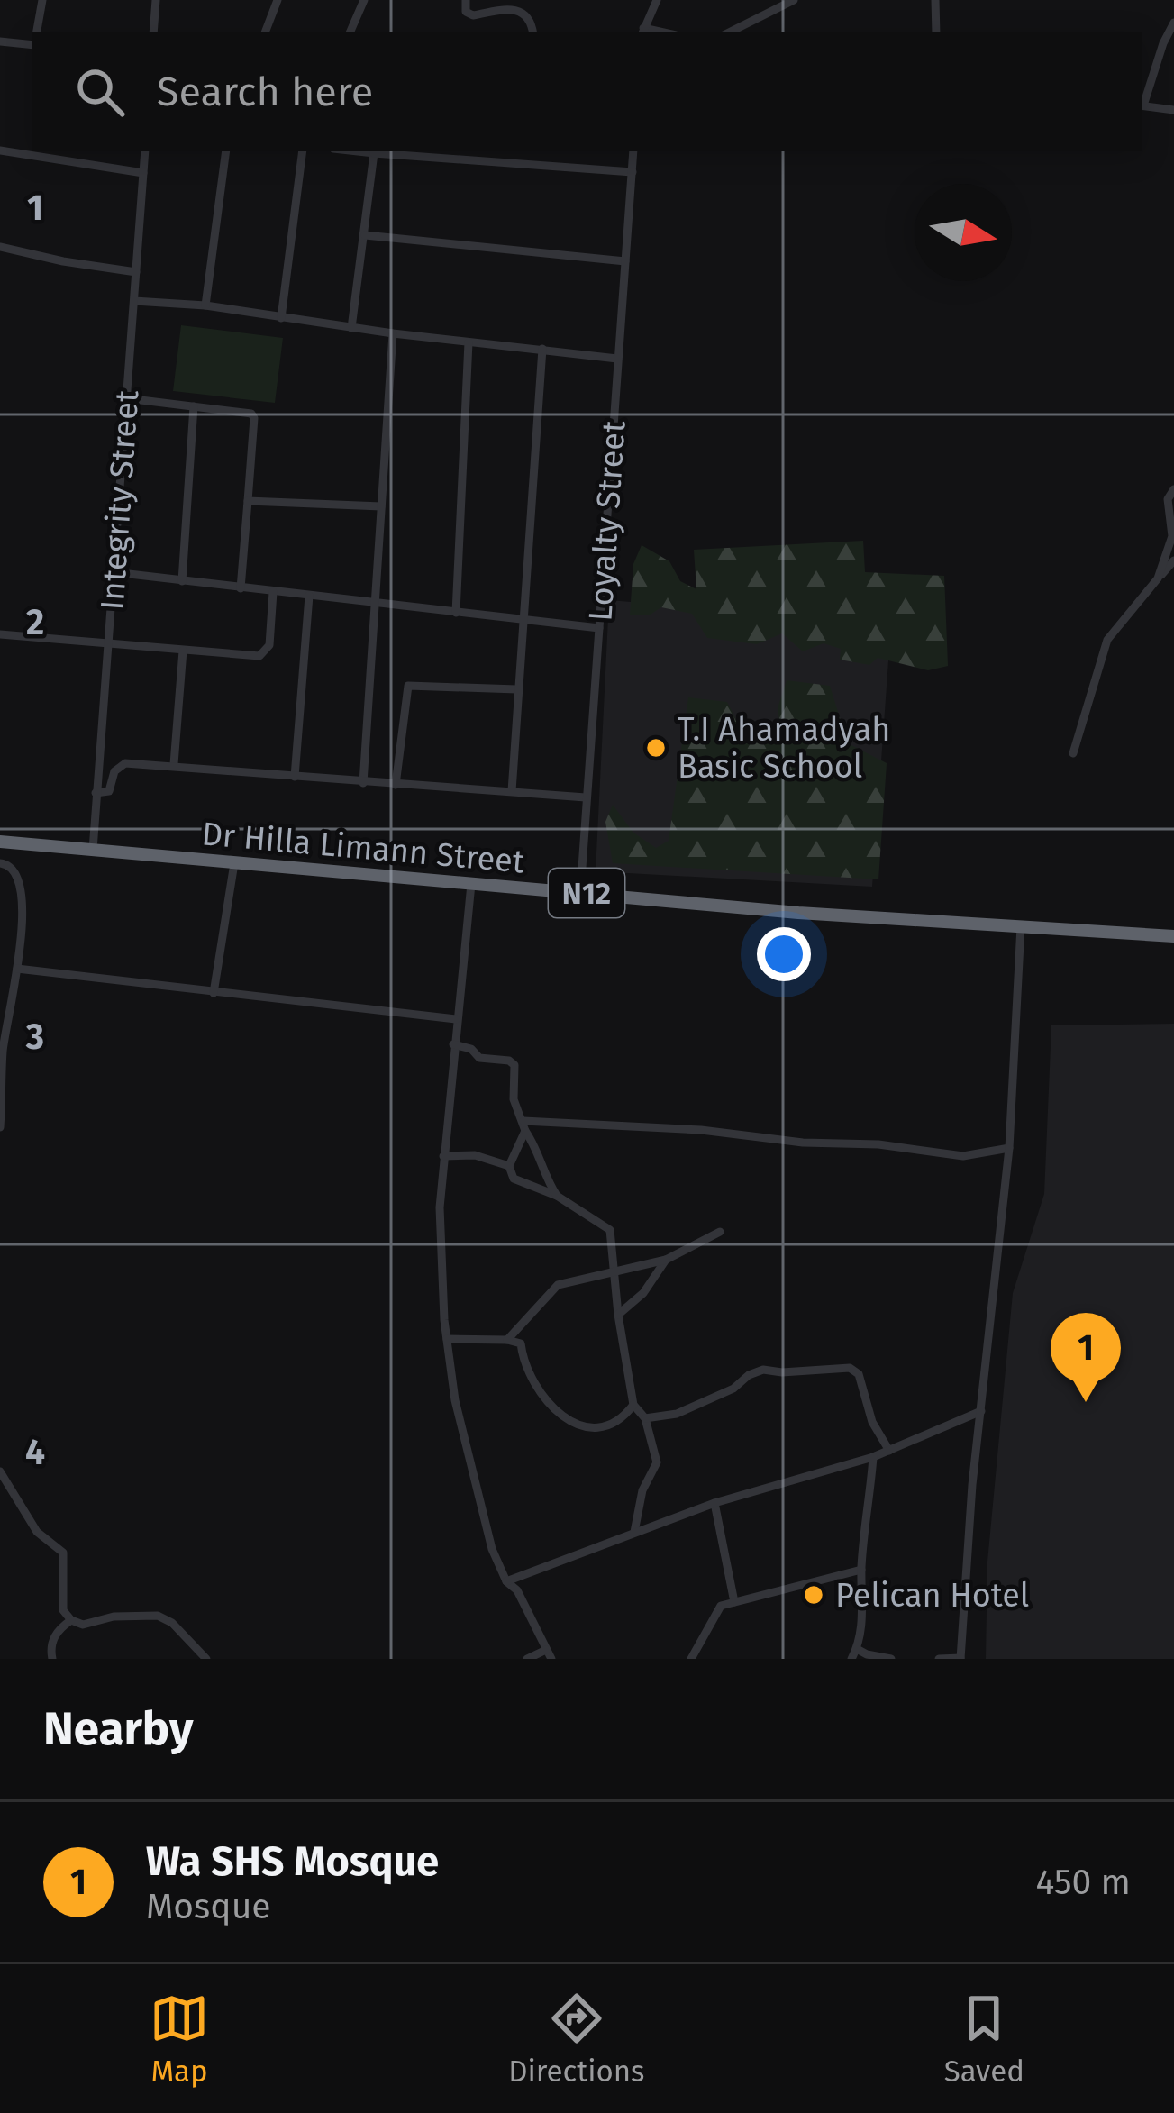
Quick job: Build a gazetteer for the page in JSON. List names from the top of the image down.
{
  "streets": {
    "highway": ["Dr Hilla Limann Street", "N12"],
    "street": ["Integrity Street", "Loyalty Street"]
  },
  "crossings": [
    ["Integrity Street", "Dr Hilla Limann Street"],
    ["Loyalty Street", "Dr Hilla Limann Street"]
  ],
  "places": ["T.I Ahamadyah Basic School", "Pelican Hotel"],
  "north": "right",
  "page": {
    "search": "Search here",
    "pins": "1",
    "heading": "Nearby",
    "list": [
      {
        "mark": "1",
        "name": "Wa SHS Mosque",
        "note": "Mosque",
        "value": "450 m"
      }
    ],
    "nav": ["Map", "Directions", "Saved"]
  },
  "grid": {
    "rows": [
      "1",
      "2",
      "3",
      "4"
    ]
  }
}
